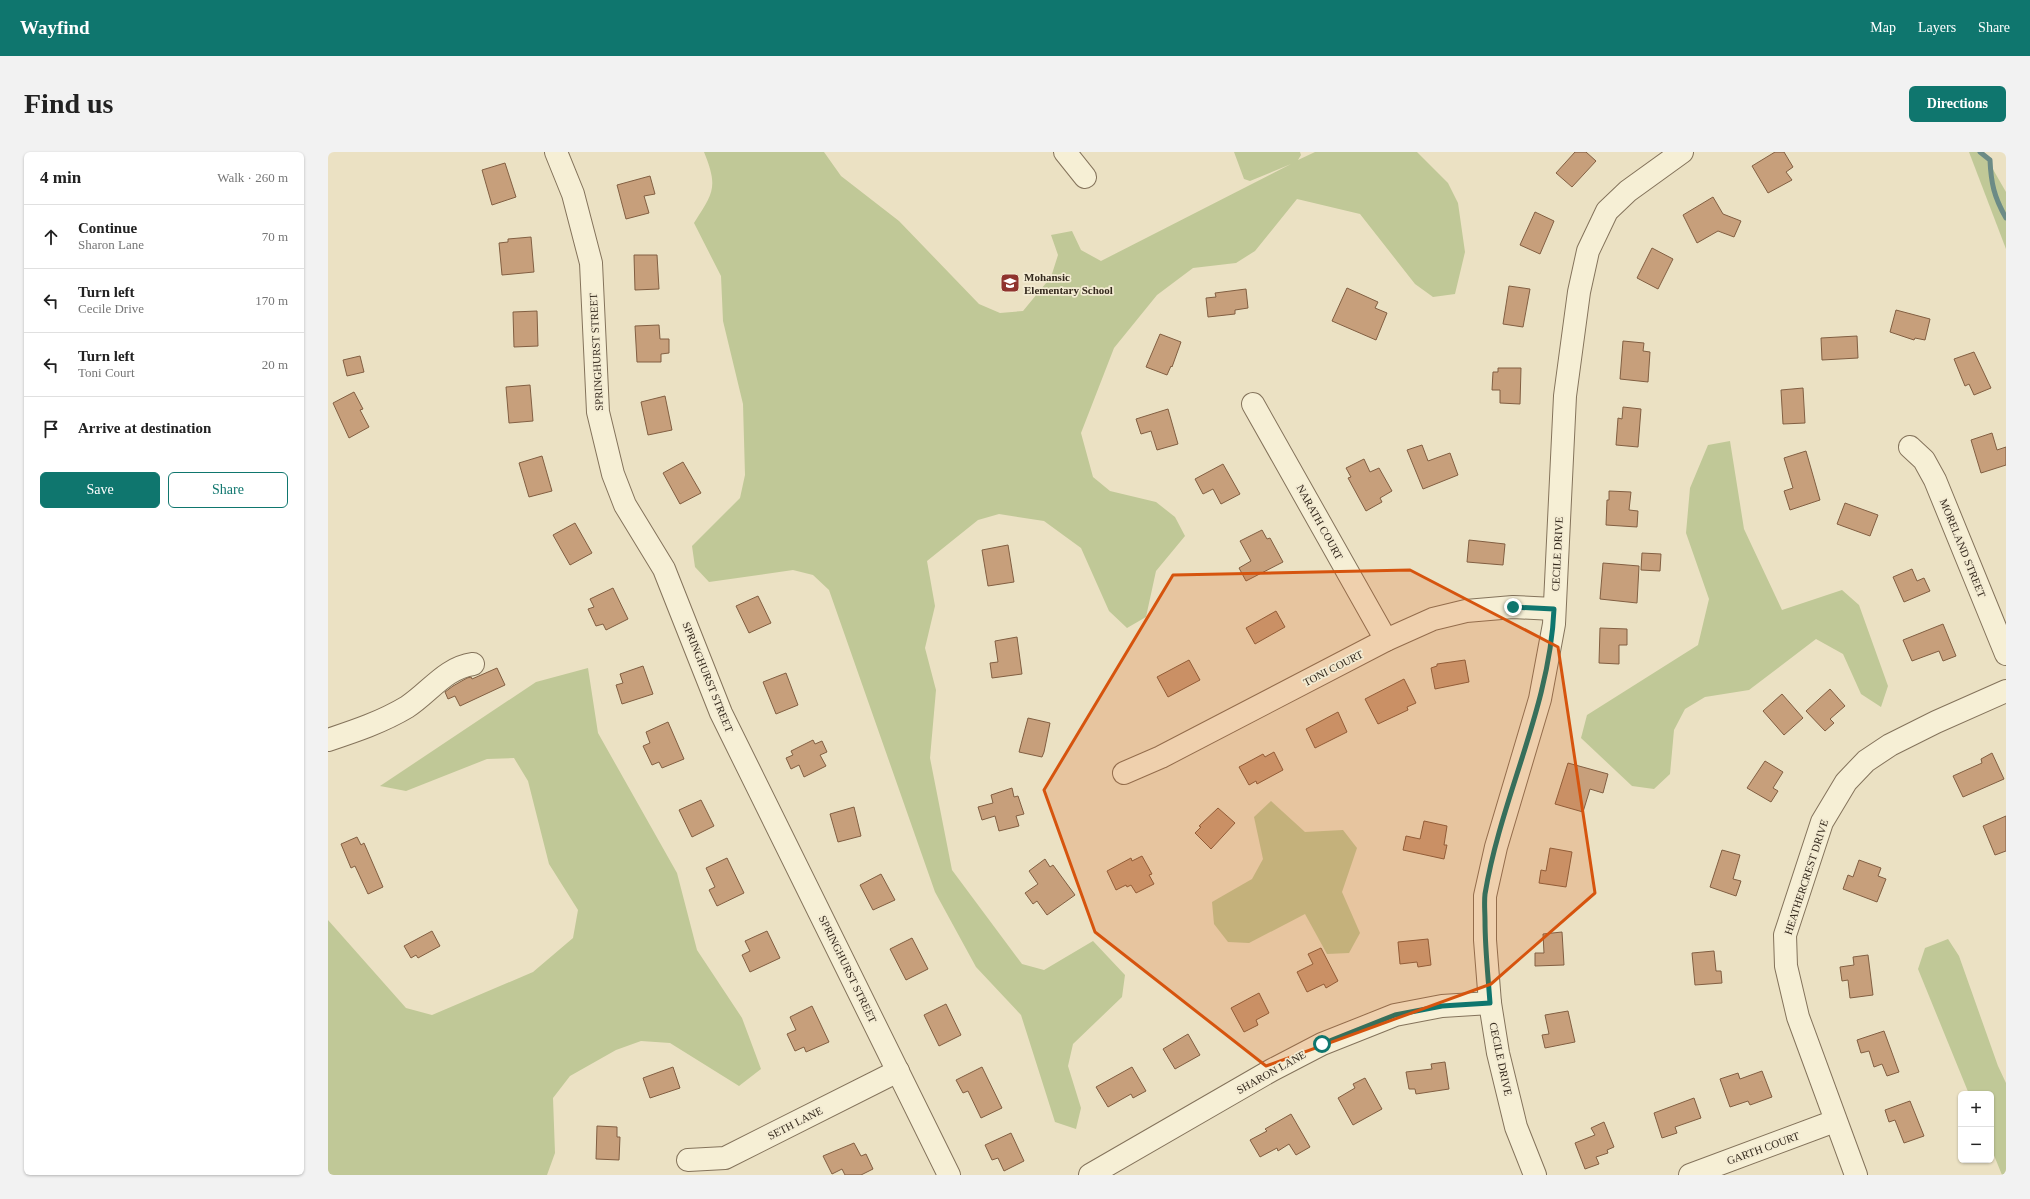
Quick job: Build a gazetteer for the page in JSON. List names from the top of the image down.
{
  "streets": {
    "street": [
      "SPRINGHURST STREET",
      "NARATH COURT",
      "MORELAND STREET",
      "CECILE DRIVE",
      "TONI COURT",
      "HEATHERCREST DRIVE",
      "SHARON LANE",
      "SETH LANE",
      "GARTH COURT"
    ]
  },
  "crossings": [
    ["SPRINGHURST STREET", "SETH LANE"],
    ["NARATH COURT", "TONI COURT"],
    ["CECILE DRIVE", "TONI COURT"],
    ["CECILE DRIVE", "SHARON LANE"],
    ["HEATHERCREST DRIVE", "GARTH COURT"]
  ],
  "places": {
    "school or university": ["Mohansic Elementary School"]
  },
  "page": {
    "header": "Wayfind",
    "nav": ["Map", "Layers", "Share"],
    "buttons": [
      "Directions",
      ["Save", "Share"]
    ],
    "title": "Find us",
    "heading": ["4 min", "Walk · 260 m"],
    "list": [
      ["Continue", "Sharon Lane", "70 m"],
      ["Turn left", "Cecile Drive", "170 m"],
      ["Turn left", "Toni Court", "20 m"],
      "Arrive at destination"
    ],
    "map_buttons": ["+", "−"]
  }
}
